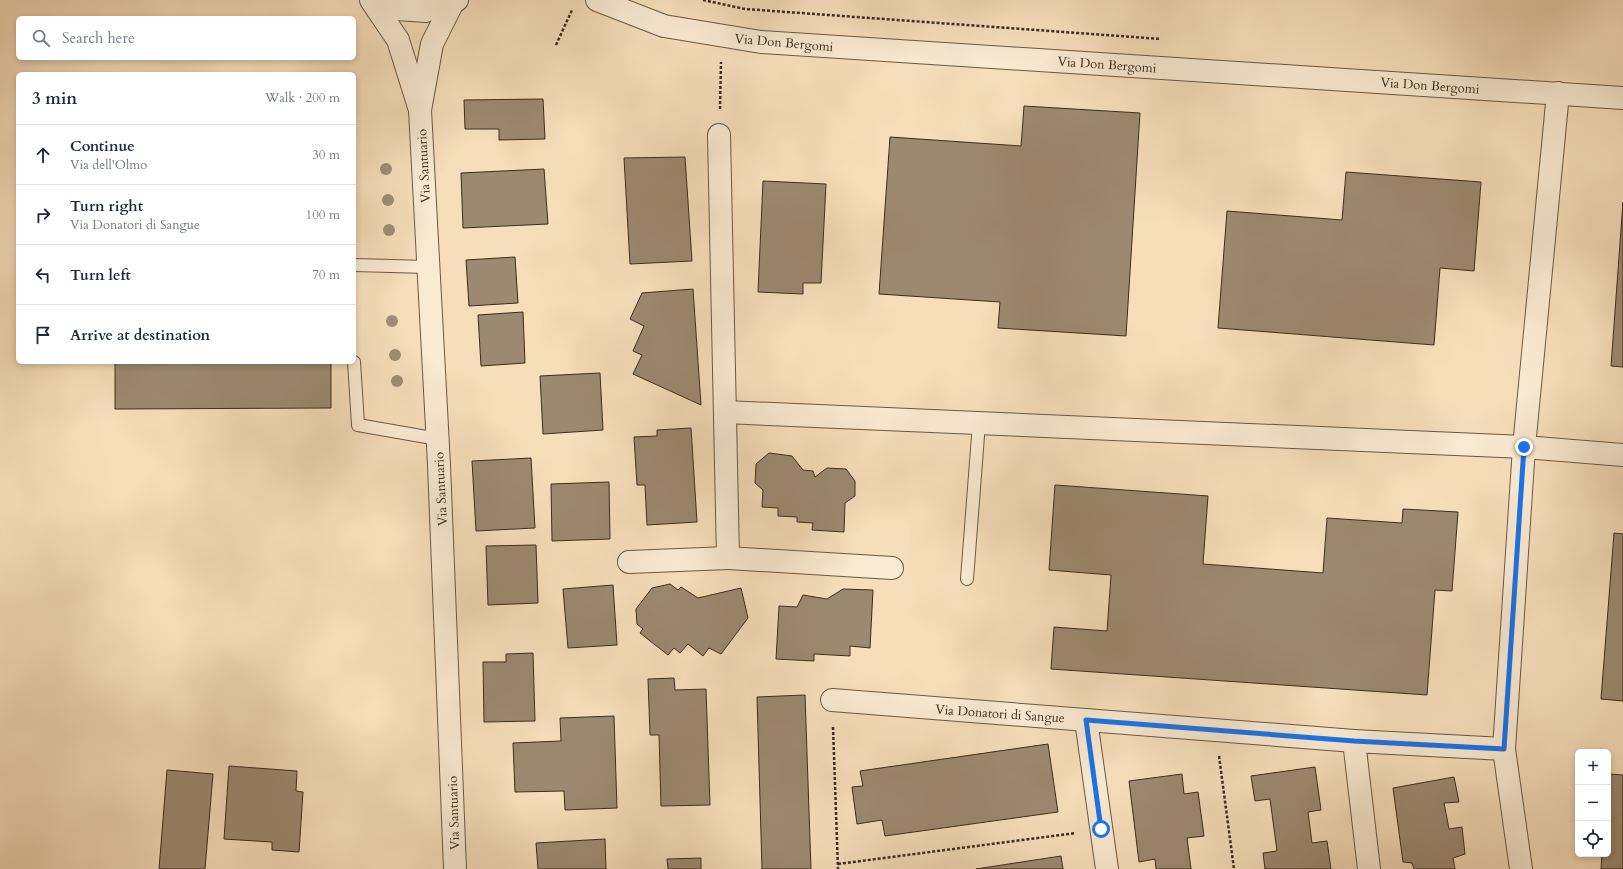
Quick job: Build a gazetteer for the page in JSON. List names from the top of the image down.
{
  "streets": {
    "street": ["Via Don Bergomi", "Via Santuario", "Via Donatori di Sangue"]
  },
  "page": {
    "search": "Search here",
    "heading": ["3 min", "Walk · 200 m"],
    "list": [
      ["Continue", "Via dell'Olmo", "30 m"],
      ["Turn right", "Via Donatori di Sangue", "100 m"],
      ["Turn left", "70 m"],
      "Arrive at destination"
    ],
    "map_buttons": ["+", "−"]
  }
}
